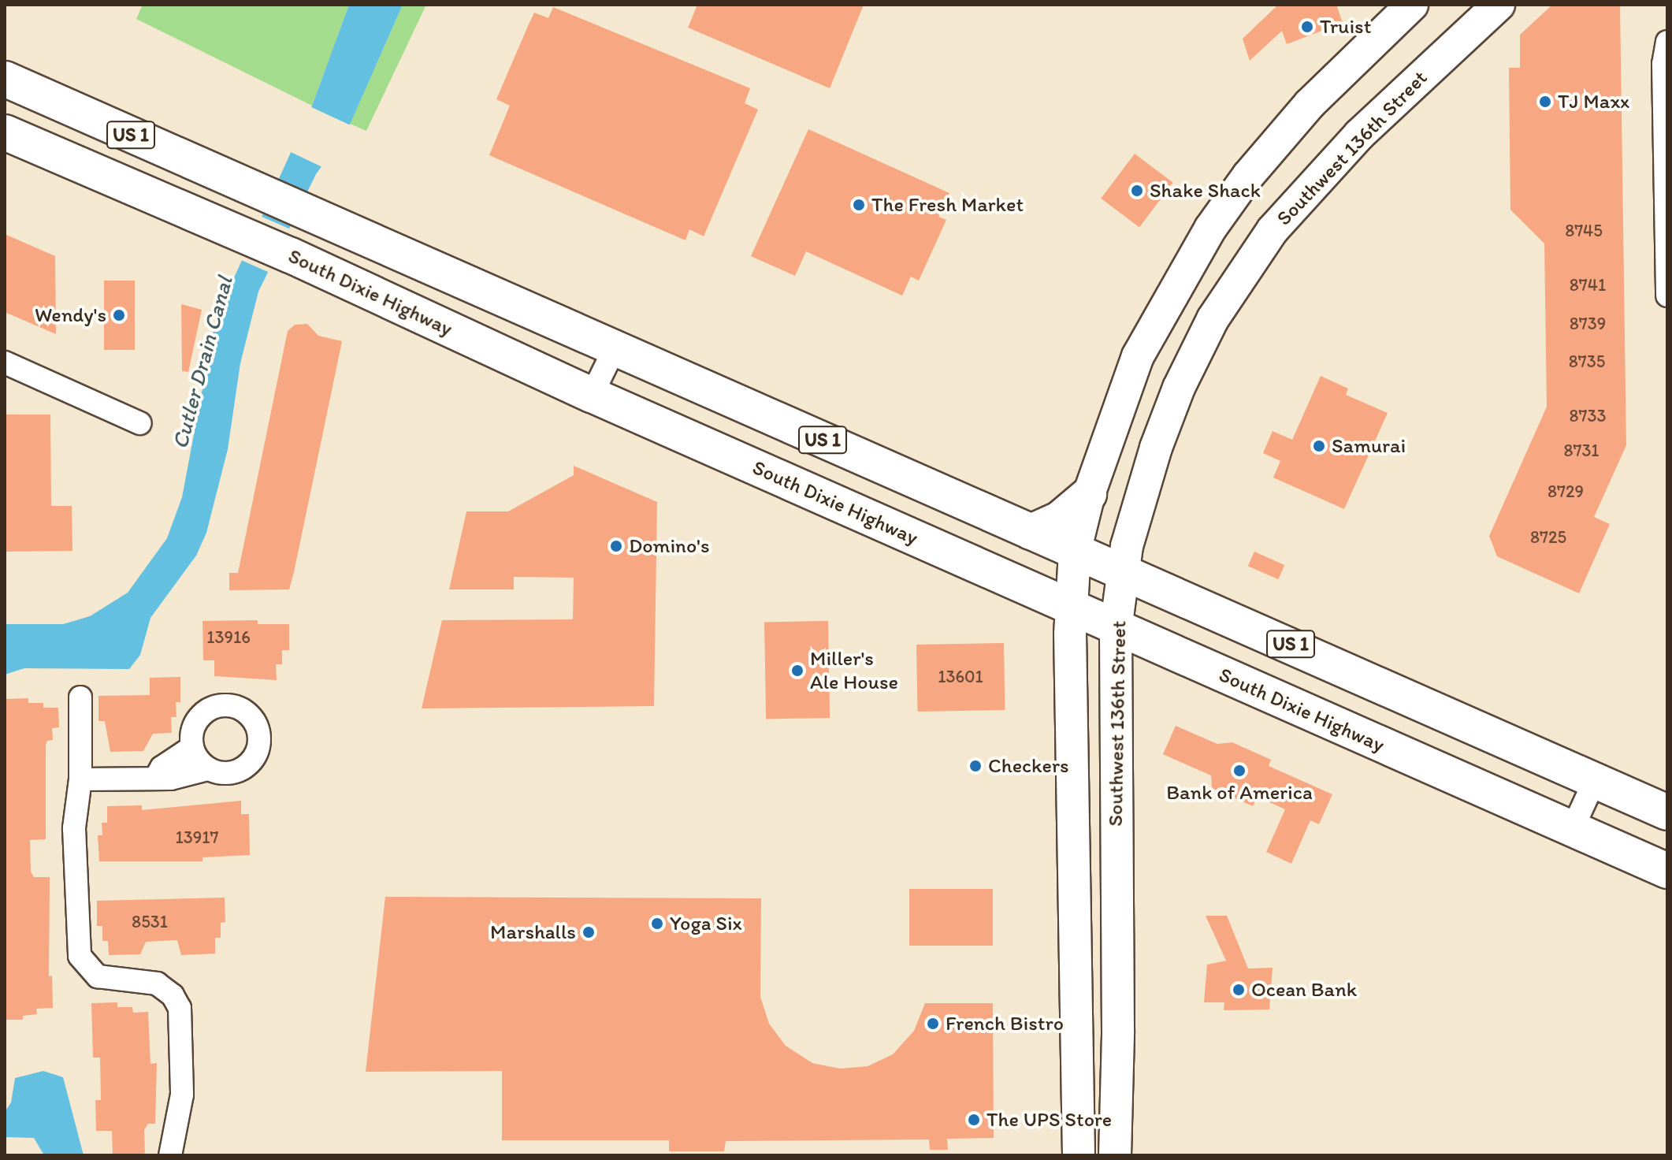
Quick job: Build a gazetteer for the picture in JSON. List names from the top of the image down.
{
  "streets": {
    "highway": ["US 1", "South Dixie Highway"],
    "street": ["Southwest 136th Street"]
  },
  "crossings": [
    ["US 1", "Southwest 136th Street"],
    ["Southwest 136th Street", "South Dixie Highway"]
  ],
  "water": ["Cutler Drain Canal"],
  "places": [
    "Truist",
    "TJ Maxx",
    "Shake Shack",
    "The Fresh Market",
    "Wendy's",
    "Samurai",
    "Domino's",
    "Miller's Ale House",
    "Checkers",
    "Bank of America",
    "Yoga Six",
    "Marshalls",
    "Ocean Bank",
    "French Bistro",
    "The UPS Store"
  ],
  "house_numbers": [
    "8745",
    "8741",
    "8739",
    "8735",
    "8733",
    "8731",
    "8729",
    "8725",
    "13916",
    "13601",
    "13917",
    "8531"
  ]
}
